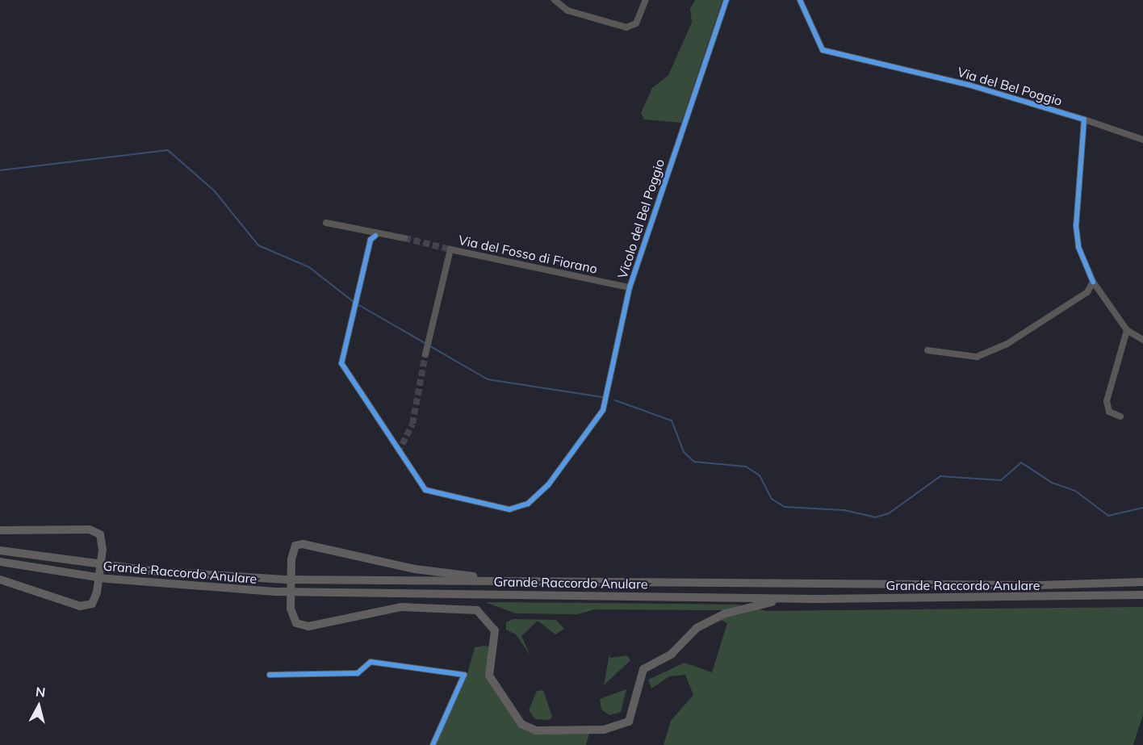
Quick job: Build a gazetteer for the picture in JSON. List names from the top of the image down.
{
  "streets": {
    "highway": ["Grande Raccordo Anulare"],
    "street": ["Via del Bel Poggio", "Vicolo del Bel Poggio", "Via del Fosso di Fiorano"]
  },
  "crossings": [
    ["Vicolo del Bel Poggio", "Via del Fosso di Fiorano"]
  ],
  "north": "top"
}
